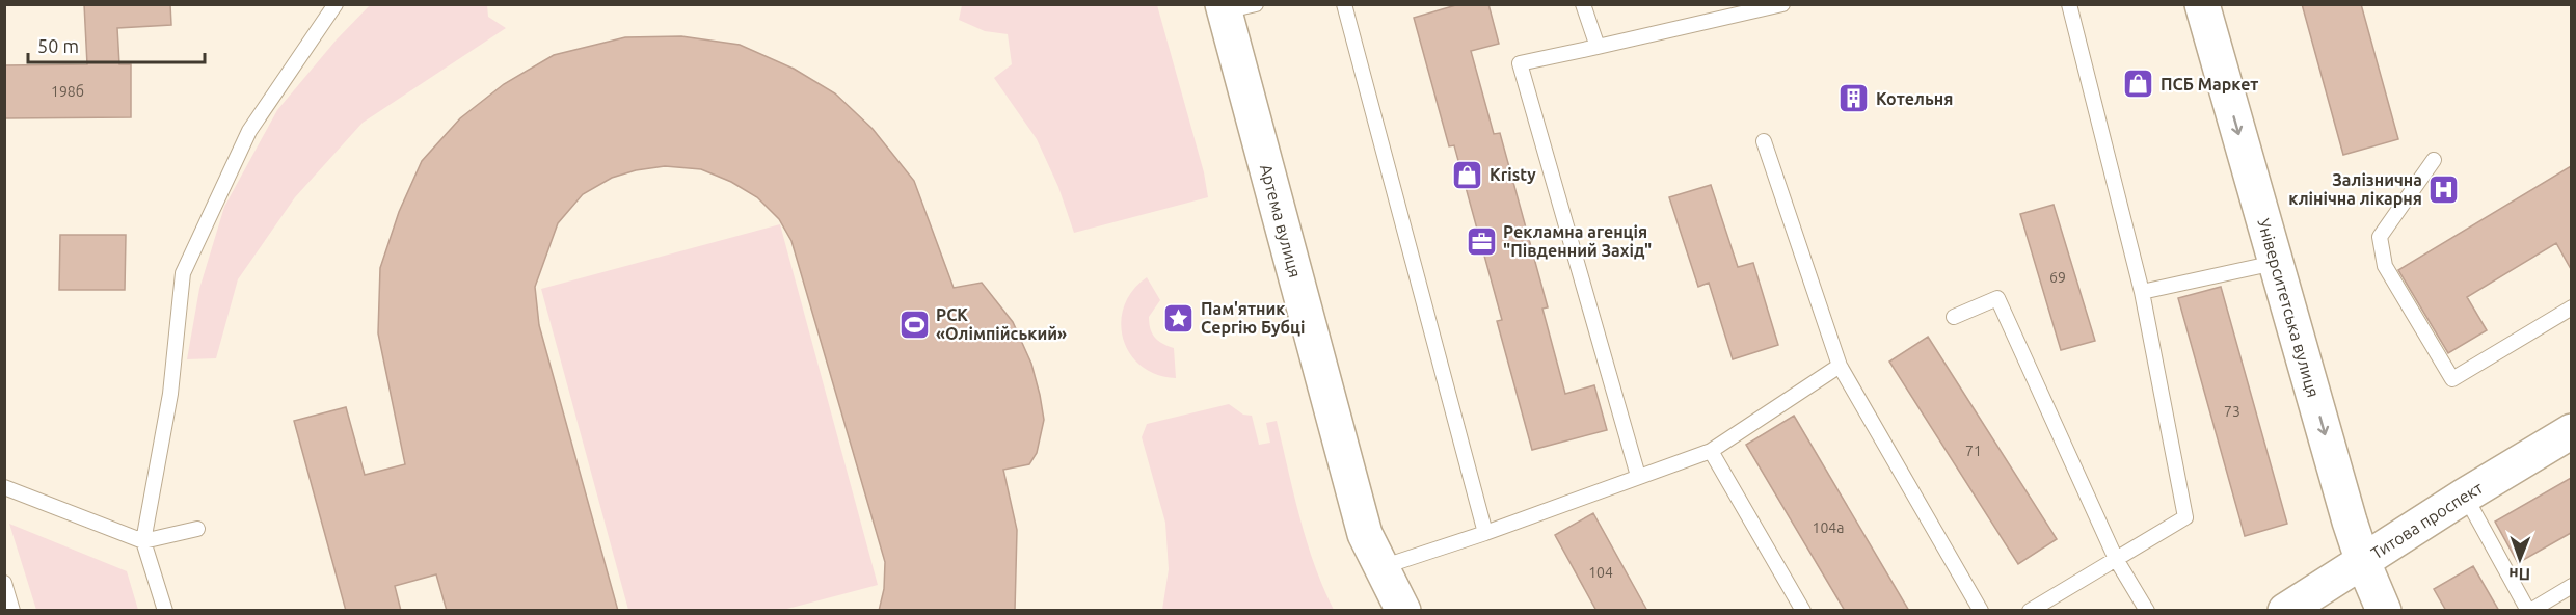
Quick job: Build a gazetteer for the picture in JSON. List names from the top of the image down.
{
  "streets": {
    "main road": ["Артема вулиця", "Університетська вулиця", "Титова проспект"]
  },
  "crossings": [
    ["Університетська вулиця", "Титова проспект"]
  ],
  "one_way": ["Університетська вулиця"],
  "places": {
    "shop": ["ПСБ Маркет", "Kristy"],
    "building": ["Котельня"],
    "hospital": ["Залізнична клінічна лікарня"],
    "office": ["Рекламна агенція \"Південний Захід\""],
    "place": ["Пам'ятник Сергію Бубці"],
    "sports": ["РСК «Олімпійський»"]
  },
  "house_numbers": [
    "198б",
    "69",
    "73",
    "71",
    "104а",
    "104"
  ],
  "scale_bar": "50 m",
  "north": "bottom"
}
